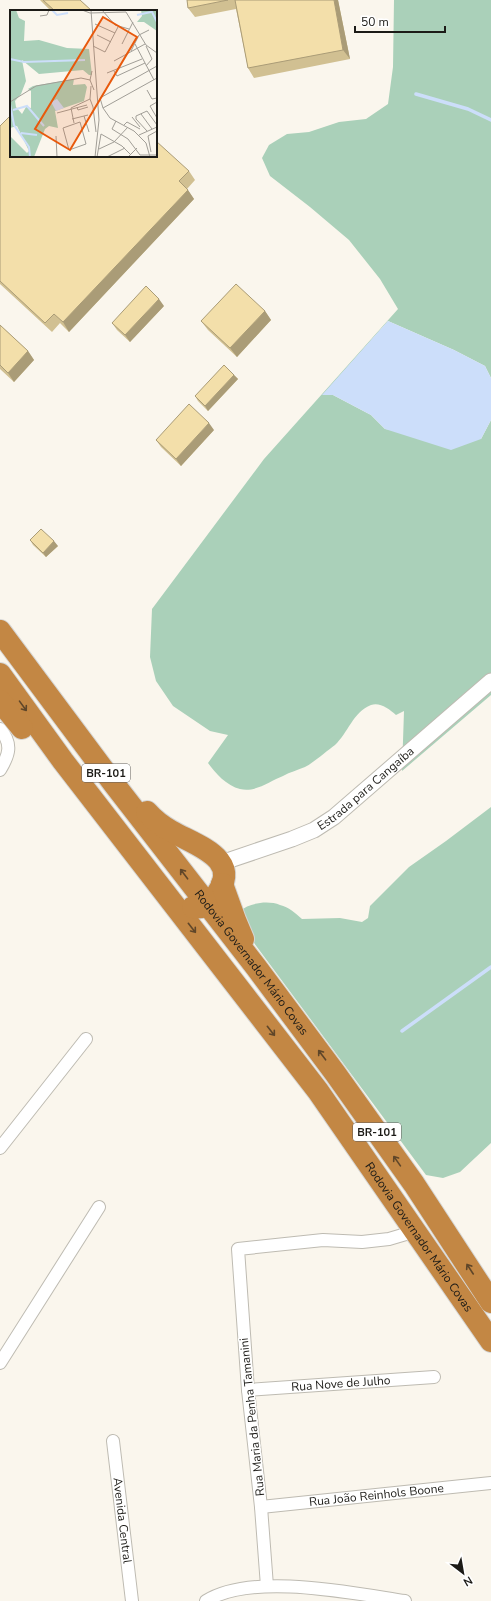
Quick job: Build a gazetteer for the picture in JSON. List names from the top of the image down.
{
  "streets": {
    "highway": ["BR-101", "Rodovia Governador Mário Covas"],
    "street": [
      "Estrada para Cangaíba",
      "Rua Nove de Julho",
      "Rua Maria da Penha Tamanini",
      "Rua João Reinhols Boone",
      "Avenida Central"
    ]
  },
  "crossings": [
    ["Rodovia Governador Mário Covas", "Rua Maria da Penha Tamanini"],
    ["Rua Nove de Julho", "Rua Maria da Penha Tamanini"],
    ["Rua Maria da Penha Tamanini", "Rua João Reinhols Boone"]
  ],
  "scale_bar": "50 m",
  "north": "bottom right"
}
